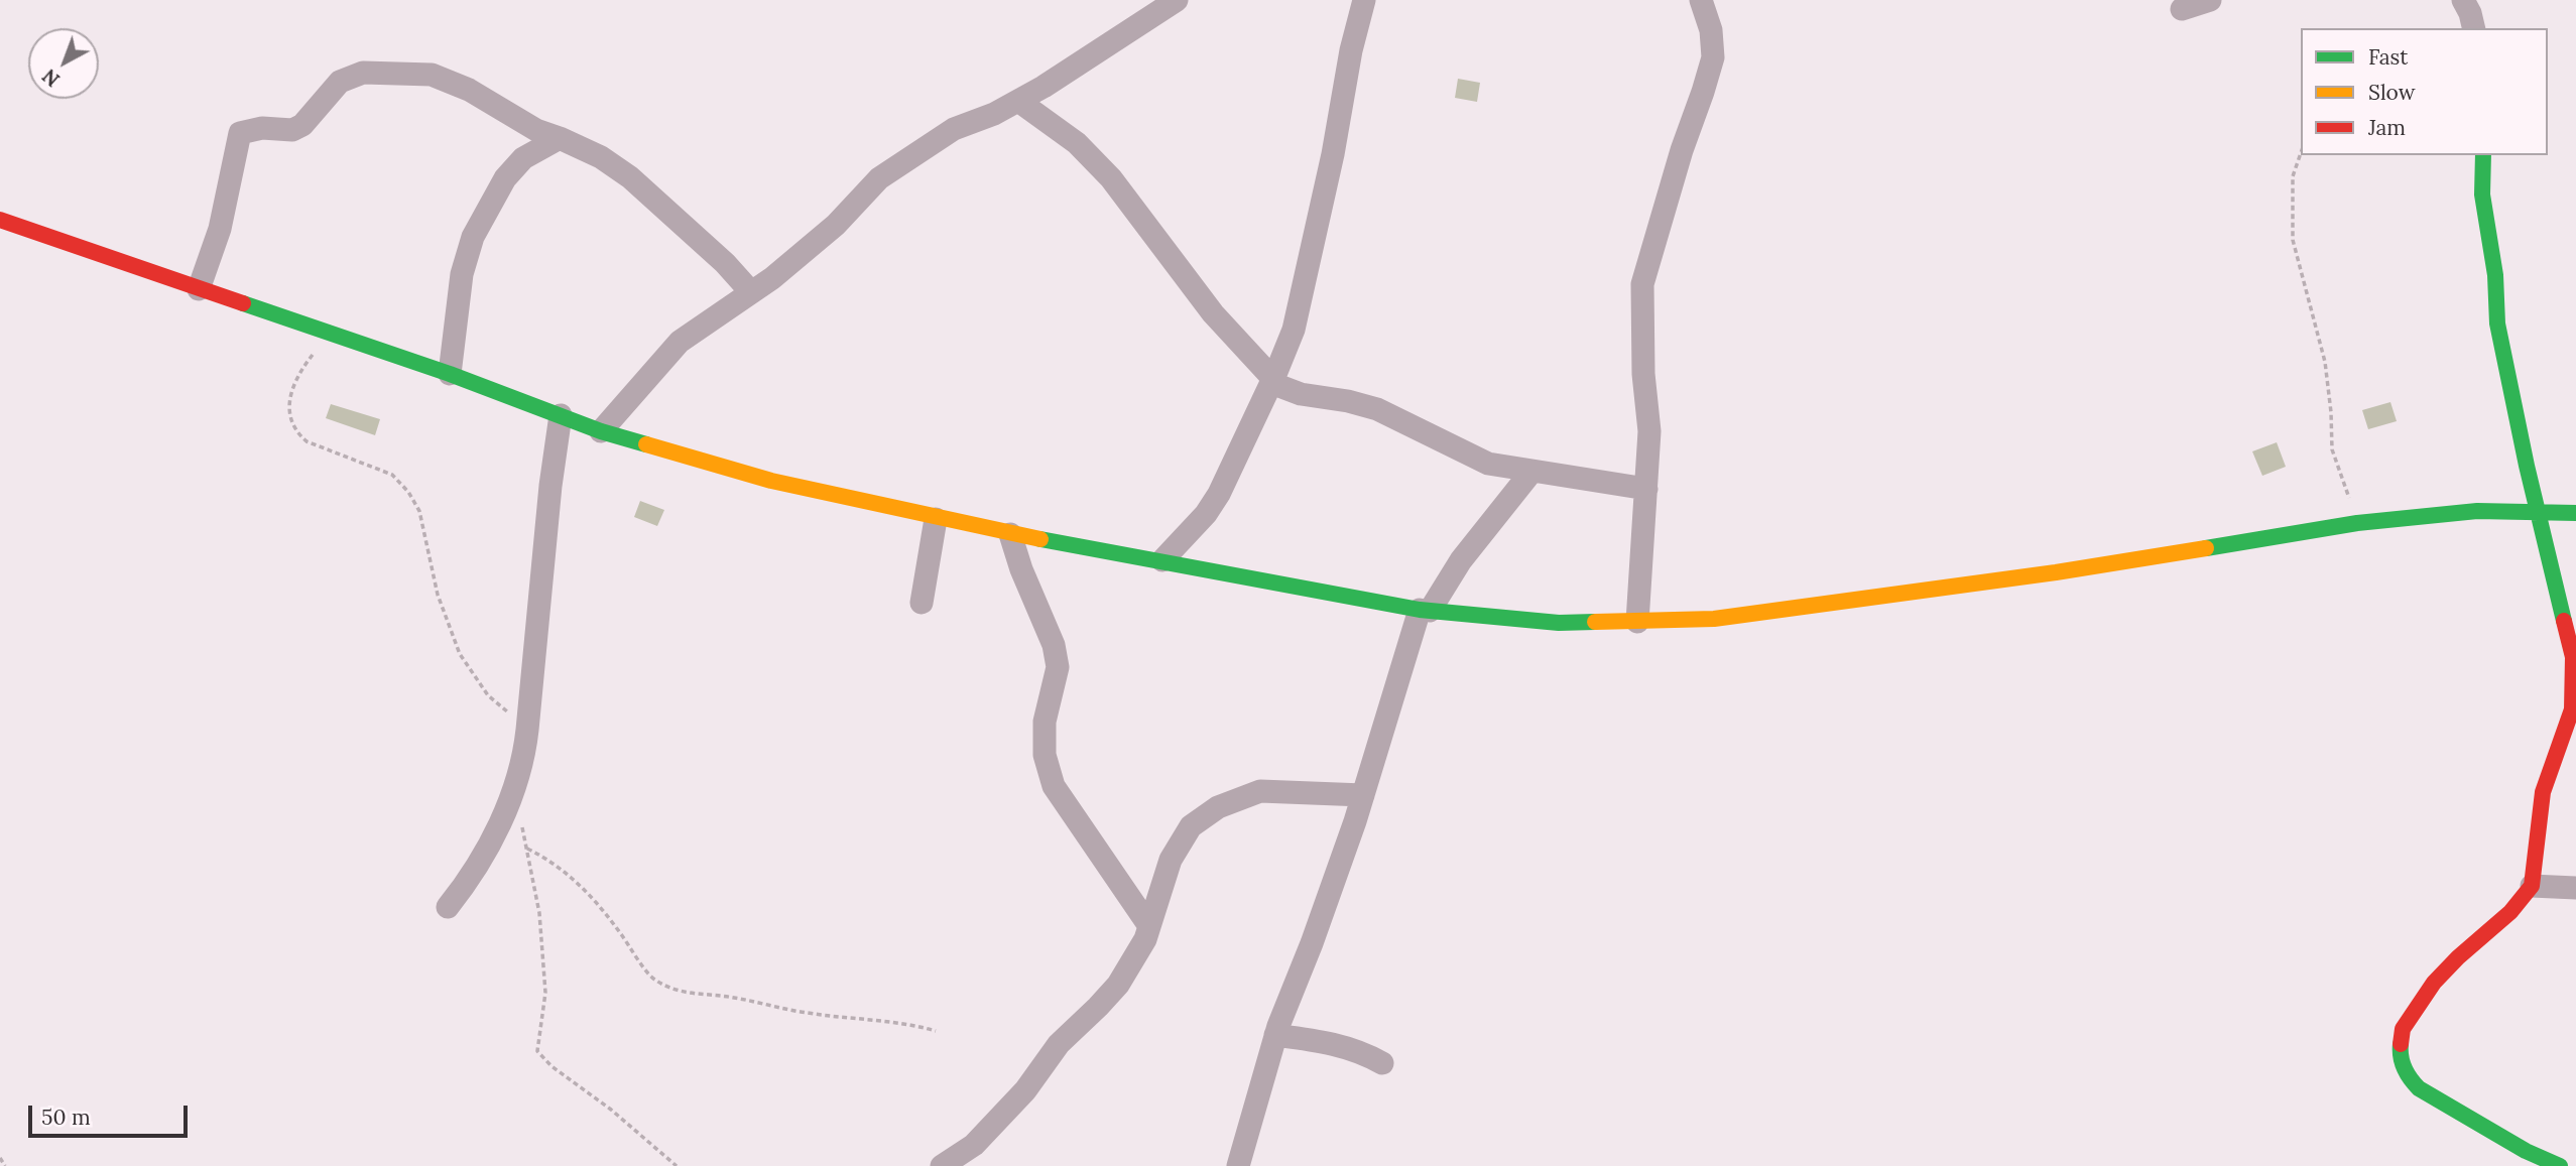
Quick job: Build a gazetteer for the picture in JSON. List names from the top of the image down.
{
  "legend": ["Fast", "Slow", "Jam"],
  "scale_bar": "50 m",
  "north": "bottom left"
}
